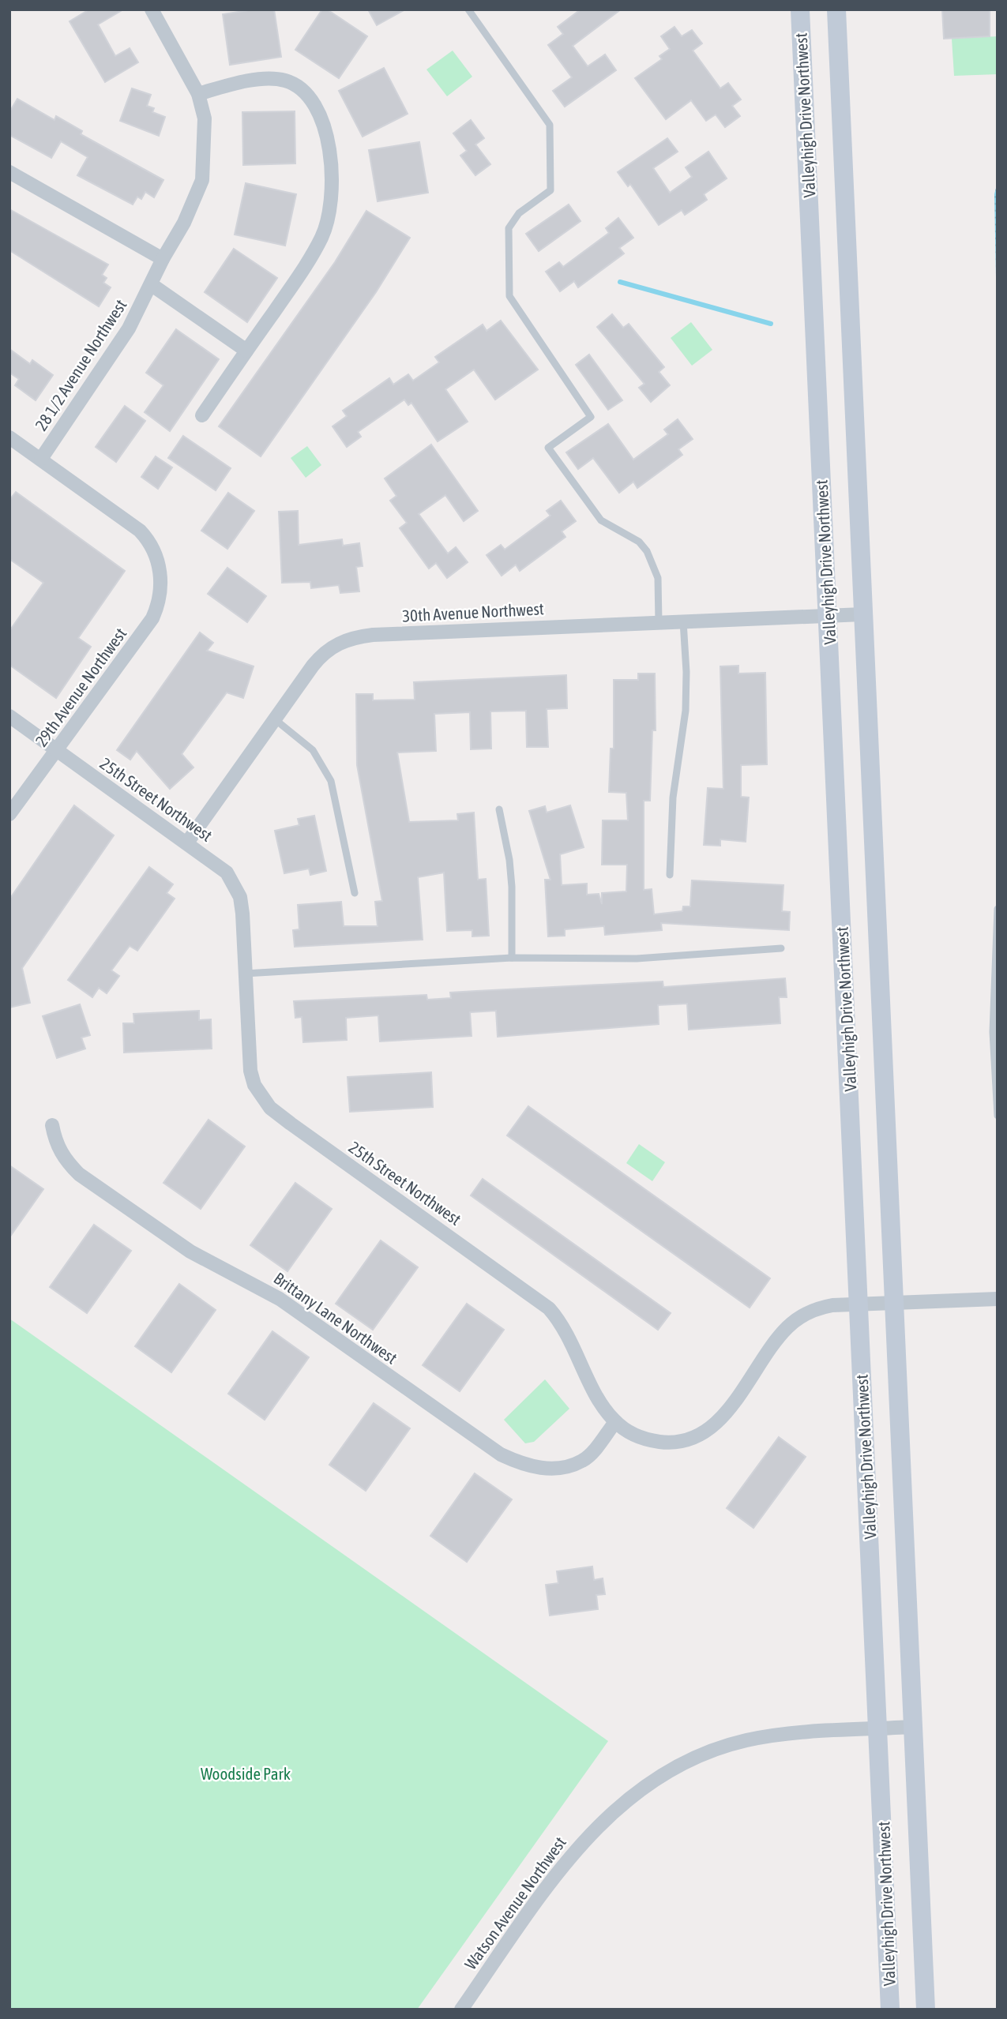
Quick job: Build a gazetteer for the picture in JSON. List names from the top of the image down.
{
  "streets": {
    "main road": ["Valleyhigh Drive Northwest"],
    "street": [
      "28 1/2 Avenue Northwest",
      "30th Avenue Northwest",
      "29th Avenue Northwest",
      "25th Street Northwest",
      "Brittany Lane Northwest",
      "Watson Avenue Northwest"
    ]
  },
  "crossings": [
    ["Valleyhigh Drive Northwest", "30th Avenue Northwest"],
    ["Valleyhigh Drive Northwest", "25th Street Northwest"],
    ["Valleyhigh Drive Northwest", "Watson Avenue Northwest"],
    ["28 1/2 Avenue Northwest", "29th Avenue Northwest"],
    ["30th Avenue Northwest", "25th Street Northwest"],
    ["29th Avenue Northwest", "25th Street Northwest"],
    ["25th Street Northwest", "Brittany Lane Northwest"]
  ],
  "parks": ["Woodside Park"]
}
